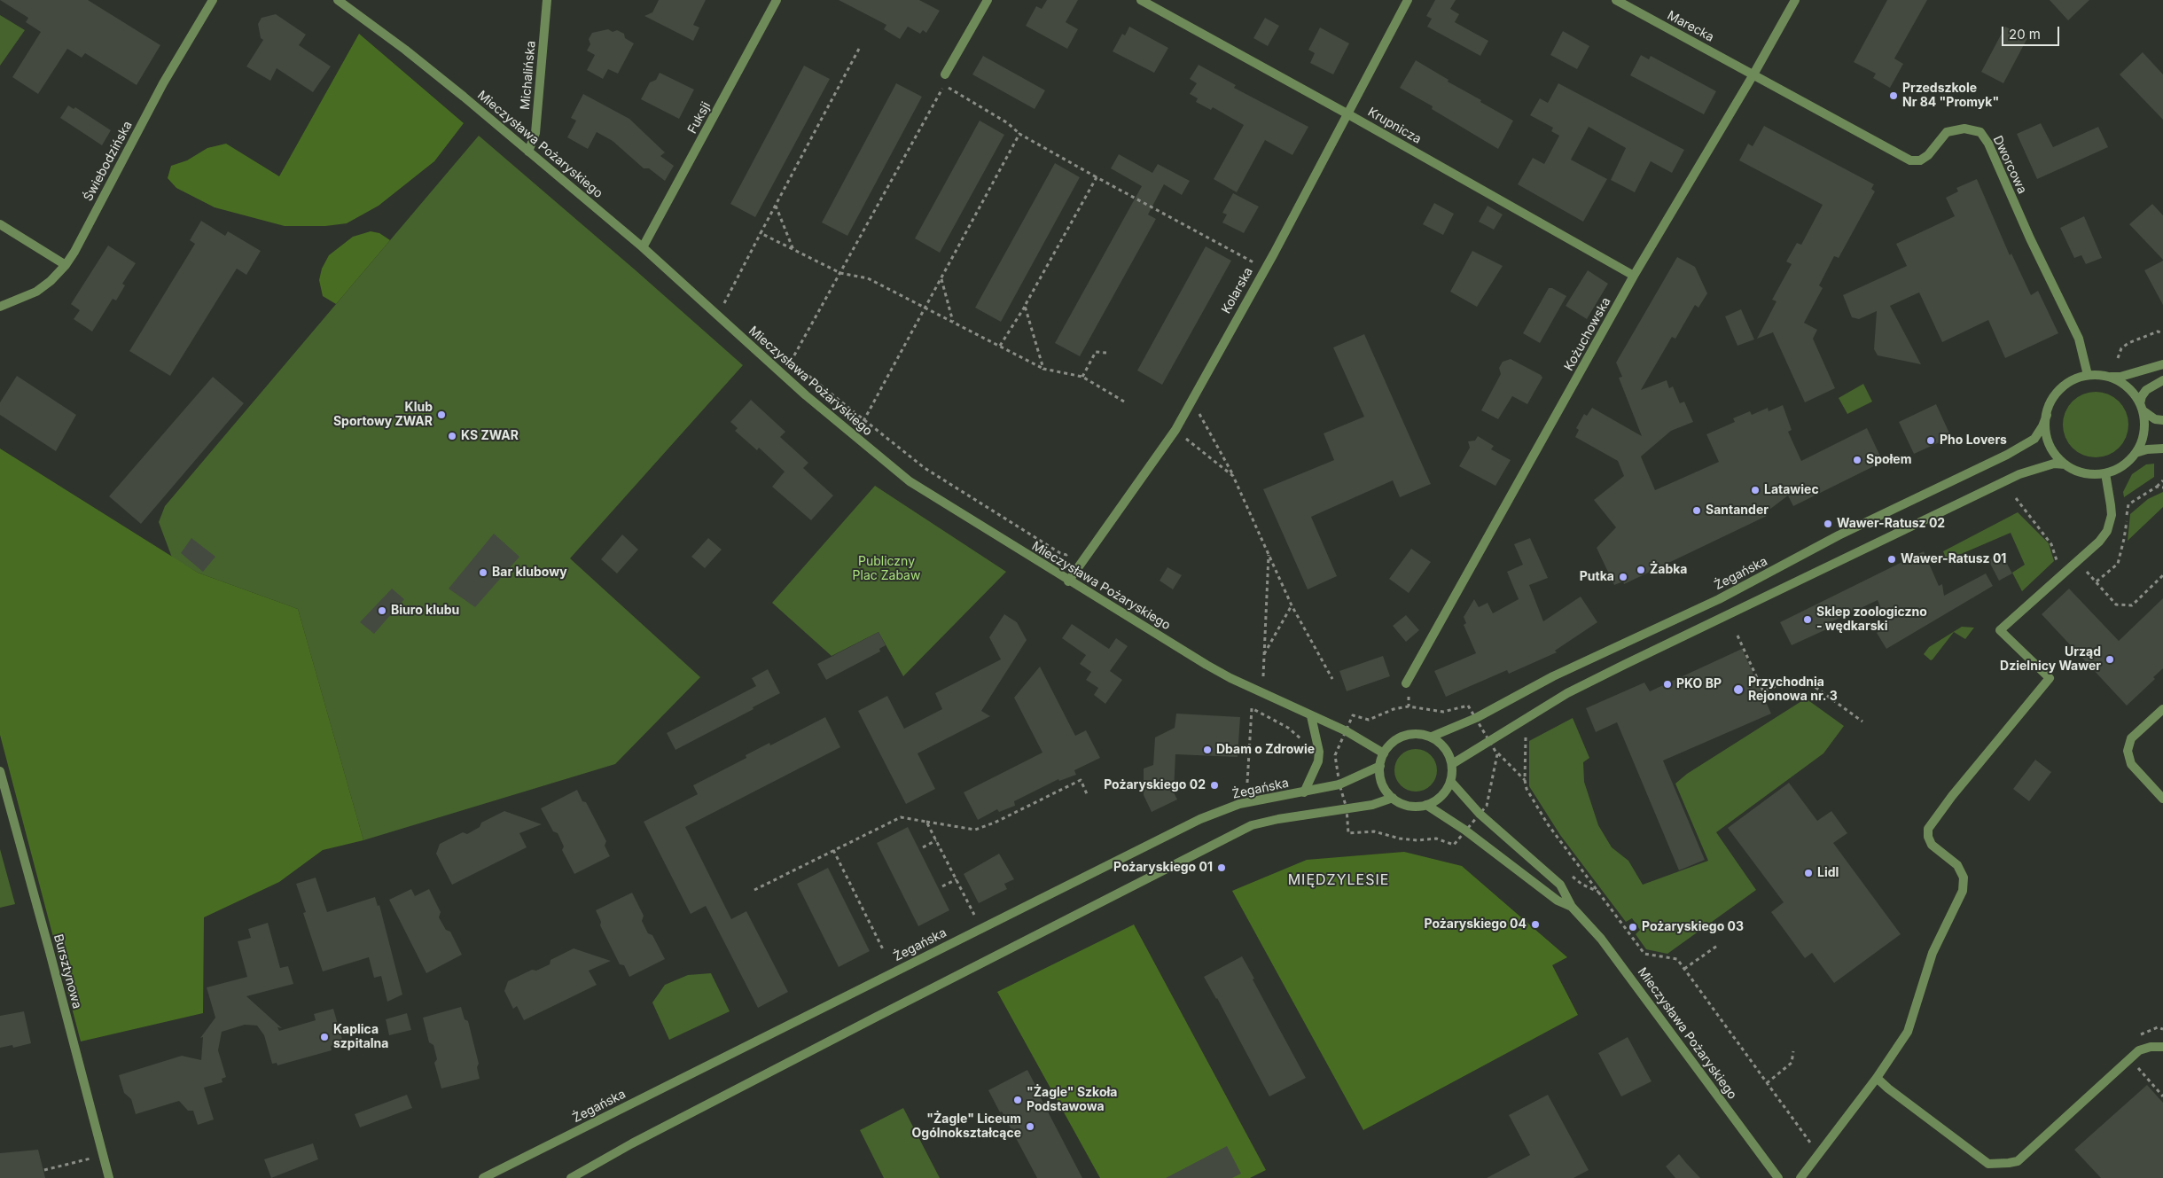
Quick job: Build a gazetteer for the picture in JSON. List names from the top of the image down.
{
  "streets": {
    "street": [
      "Marecka",
      "Michalińska",
      "Fuksji",
      "Krupnicza",
      "Mieczysława Pożaryskiego",
      "Świebodzińska",
      "Dworcowa",
      "Kolarska",
      "Kożuchowska",
      "Żegańska",
      "Bursztynowa"
    ]
  },
  "crossings": [
    ["Marecka", "Dworcowa"],
    ["Marecka", "Kożuchowska"],
    ["Michalińska", "Mieczysława Pożaryskiego"],
    ["Fuksji", "Mieczysława Pożaryskiego"],
    ["Krupnicza", "Kolarska"],
    ["Krupnicza", "Kożuchowska"],
    ["Mieczysława Pożaryskiego", "Kolarska"],
    ["Mieczysława Pożaryskiego", "Żegańska"],
    ["Dworcowa", "Kożuchowska"],
    ["Dworcowa", "Żegańska"]
  ],
  "districts": ["MIĘDZYLESIE"],
  "parks": ["Publiczny Plac Zabaw"],
  "places": [
    "Przedszkole Nr 84 \"Promyk\"",
    "Klub Sportowy ZWAR",
    "KS ZWAR",
    "Pho Lovers",
    "Społem",
    "Latawiec",
    "Santander",
    "Wawer-Ratusz 02",
    "Wawer-Ratusz 01",
    "Żabka",
    "Bar klubowy",
    "Putka",
    "Biuro klubu",
    "Sklep zoologiczno - wędkarski",
    "Urząd Dzielnicy Wawer",
    "PKO BP",
    "Przychodnia Rejonowa nr. 3",
    "Dbam o Zdrowie",
    "Pożaryskiego 02",
    "Pożaryskiego 01",
    "Lidl",
    "Pożaryskiego 04",
    "Pożaryskiego 03",
    "Kaplica szpitalna",
    "\"Żagle\" Szkoła Podstawowa",
    "\"Żagle\" Liceum Ogólnokształcące"
  ],
  "scale_bar": "20 m"
}
